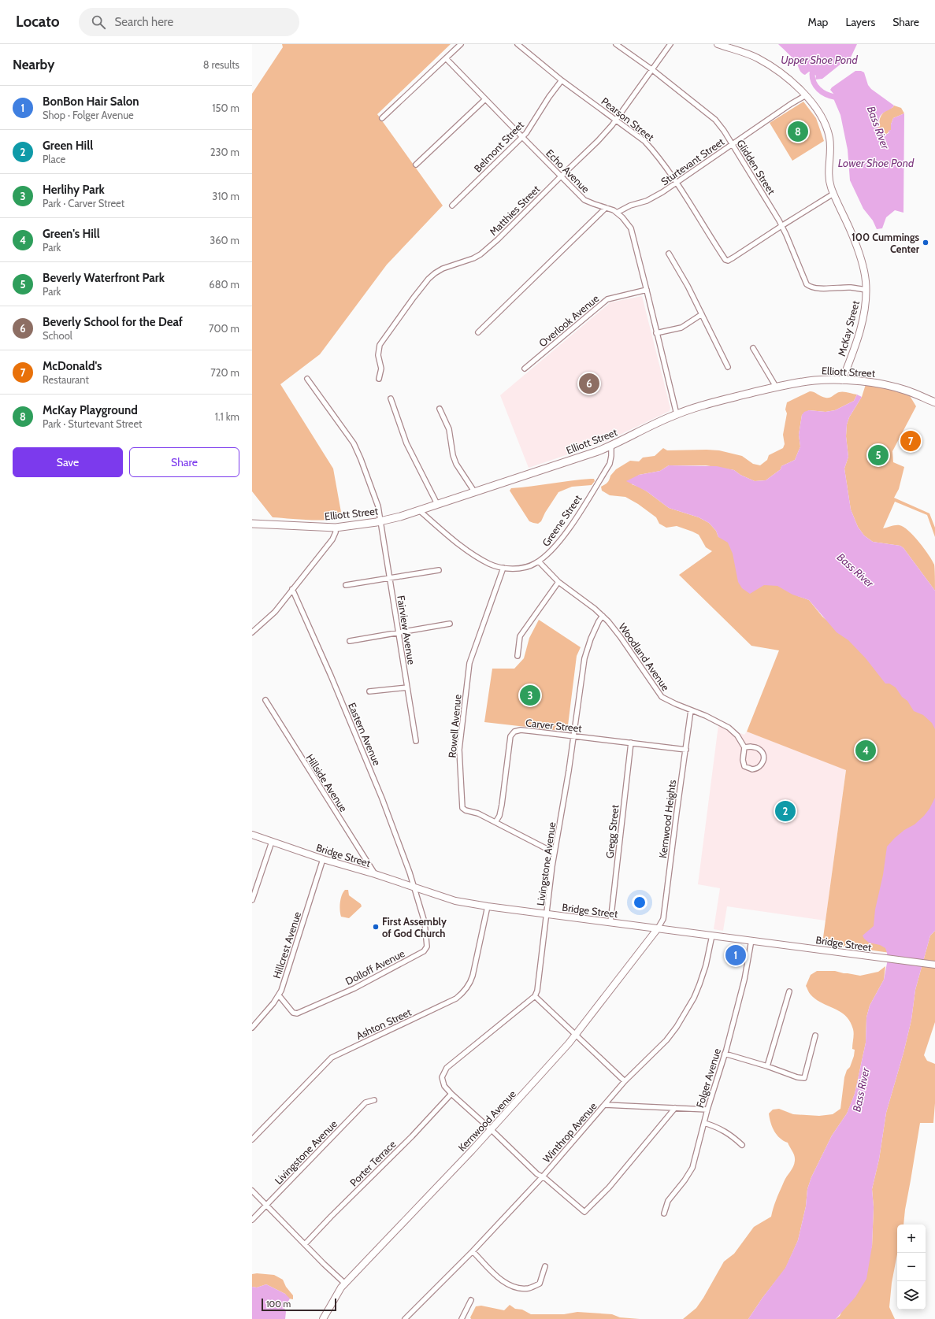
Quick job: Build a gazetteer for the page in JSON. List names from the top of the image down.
{
  "streets": {
    "main road": [
      "McKay Street",
      "Elliott Street",
      "Bridge Street",
      "Kernwood Avenue"
    ],
    "street": [
      "Pearson Street",
      "Belmont Street",
      "Sturtevant Street",
      "Glidden Street",
      "Echo Avenue",
      "Matthies Street",
      "Overlook Avenue",
      "Greene Street",
      "Fairview Avenue",
      "Woodland Avenue",
      "Carver Street",
      "Rowell Avenue",
      "Eastern Avenue",
      "Hillside Avenue",
      "Kernwood Heights",
      "Gregg Street",
      "Livingstone Avenue",
      "Hillcrest Avenue",
      "Dolloff Avenue",
      "Ashton Street",
      "Folger Avenue",
      "Winthrop Avenue",
      "Porter Terrace"
    ]
  },
  "crossings": [
    ["Pearson Street", "Belmont Street"],
    ["Pearson Street", "Sturtevant Street"],
    ["Pearson Street", "Glidden Street"],
    ["Pearson Street", "Matthies Street"],
    ["Belmont Street", "Echo Avenue"],
    ["Sturtevant Street", "Glidden Street"],
    ["Sturtevant Street", "Echo Avenue"],
    ["Sturtevant Street", "McKay Street"],
    ["Glidden Street", "Matthies Street"],
    ["Glidden Street", "McKay Street"],
    ["Echo Avenue", "Matthies Street"],
    ["Echo Avenue", "Overlook Avenue"],
    ["Echo Avenue", "Elliott Street"],
    ["McKay Street", "Elliott Street"],
    ["Elliott Street", "Greene Street"],
    ["Elliott Street", "Fairview Avenue"],
    ["Greene Street", "Woodland Avenue"],
    ["Greene Street", "Rowell Avenue"],
    ["Woodland Avenue", "Kernwood Heights"],
    ["Woodland Avenue", "Livingstone Avenue"],
    ["Carver Street", "Rowell Avenue"],
    ["Carver Street", "Kernwood Heights"],
    ["Carver Street", "Gregg Street"],
    ["Carver Street", "Livingstone Avenue"],
    ["Rowell Avenue", "Livingstone Avenue"],
    ["Eastern Avenue", "Bridge Street"],
    ["Eastern Avenue", "Dolloff Avenue"],
    ["Hillside Avenue", "Bridge Street"],
    ["Kernwood Heights", "Bridge Street"],
    ["Kernwood Heights", "Kernwood Avenue"],
    ["Gregg Street", "Bridge Street"],
    ["Bridge Street", "Livingstone Avenue"],
    ["Bridge Street", "Hillcrest Avenue"],
    ["Bridge Street", "Dolloff Avenue"],
    ["Bridge Street", "Ashton Street"],
    ["Bridge Street", "Folger Avenue"],
    ["Bridge Street", "Kernwood Avenue"],
    ["Bridge Street", "Winthrop Avenue"],
    ["Hillcrest Avenue", "Dolloff Avenue"]
  ],
  "water": ["Upper Shoe Pond", "Bass River", "Lower Shoe Pond"],
  "places": ["100 Cummings Center", "First Assembly of God Church"],
  "scale_bar": "100 m",
  "page": {
    "header": "Locato",
    "search": "Search here",
    "nav": ["Map", "Layers", "Share"],
    "heading": ["Nearby", "8 results"],
    "list": [
      {
        "mark": "1",
        "name": "BonBon Hair Salon",
        "note": "Shop · Folger Avenue",
        "value": "150 m"
      },
      {
        "mark": "2",
        "name": "Green Hill",
        "note": "Place",
        "value": "230 m"
      },
      {
        "mark": "3",
        "name": "Herlihy Park",
        "note": "Park · Carver Street",
        "value": "310 m"
      },
      {
        "mark": "4",
        "name": "Green's Hill",
        "note": "Park",
        "value": "360 m"
      },
      {
        "mark": "5",
        "name": "Beverly Waterfront Park",
        "note": "Park",
        "value": "680 m"
      },
      {
        "mark": "6",
        "name": "Beverly School for the Deaf",
        "note": "School",
        "value": "700 m"
      },
      {
        "mark": "7",
        "name": "McDonald's",
        "note": "Restaurant",
        "value": "720 m"
      },
      {
        "mark": "8",
        "name": "McKay Playground",
        "note": "Park · Sturtevant Street",
        "value": "1.1 km"
      }
    ],
    "pins": [
      "8",
      "6",
      "7",
      "5",
      "3",
      "4",
      "2",
      "1"
    ],
    "buttons": ["Save", "Share"],
    "map_buttons": ["+", "−"],
    "scale": "100 m"
  }
}
